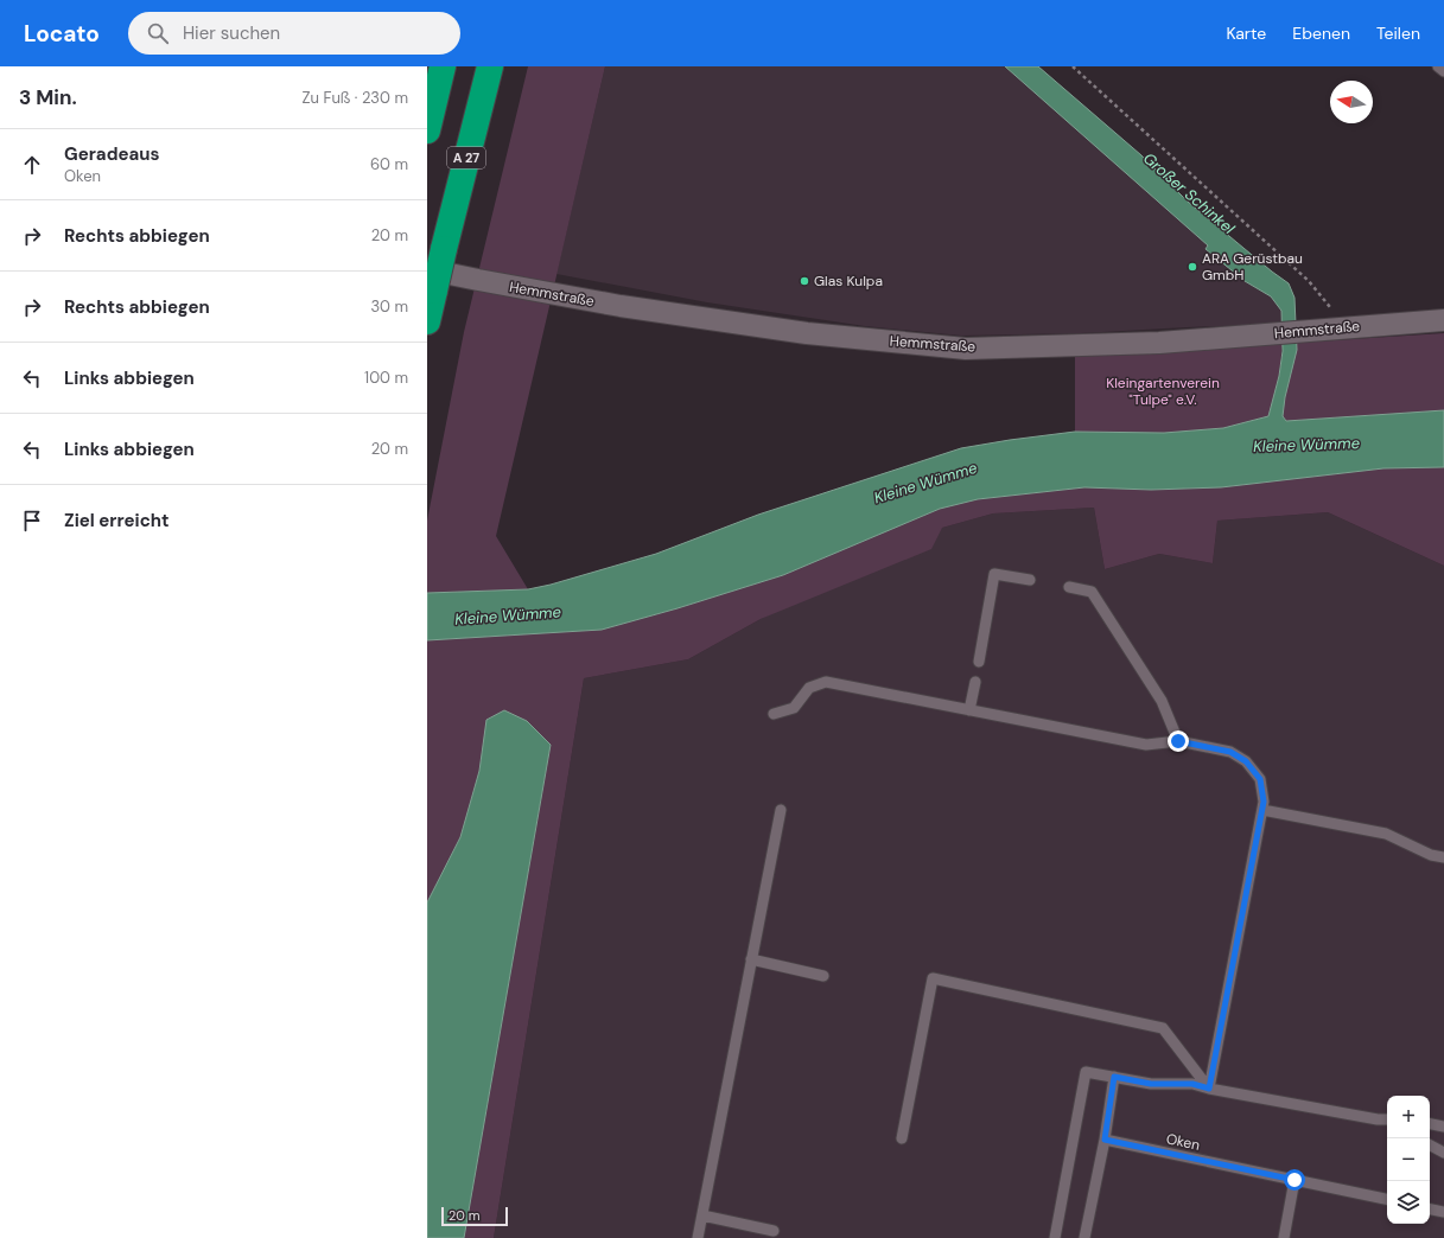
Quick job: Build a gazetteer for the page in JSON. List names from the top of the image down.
{
  "streets": {
    "highway": ["A 27"],
    "street": ["Hemmstraße"],
    "lane": ["Oken"]
  },
  "crossings": [
    ["A 27", "Hemmstraße"]
  ],
  "water": ["Großer Schinkel", "Kleine Wümme"],
  "parks": ["Kleingartenverein \"Tulpe\" e.V."],
  "places": ["ARA Gerüstbau GmbH", "Glas Kulpa"],
  "scale_bar": "20 m",
  "north": "left",
  "page": {
    "header": "Locato",
    "search": "Hier suchen",
    "nav": ["Karte", "Ebenen", "Teilen"],
    "heading": ["3 Min.", "Zu Fuß · 230 m"],
    "list": [
      ["Geradeaus", "Oken", "60 m"],
      ["Rechts abbiegen", "20 m"],
      ["Rechts abbiegen", "30 m"],
      ["Links abbiegen", "100 m"],
      ["Links abbiegen", "20 m"],
      "Ziel erreicht"
    ],
    "map_buttons": ["+", "−"],
    "scale": "20 m"
  }
}
